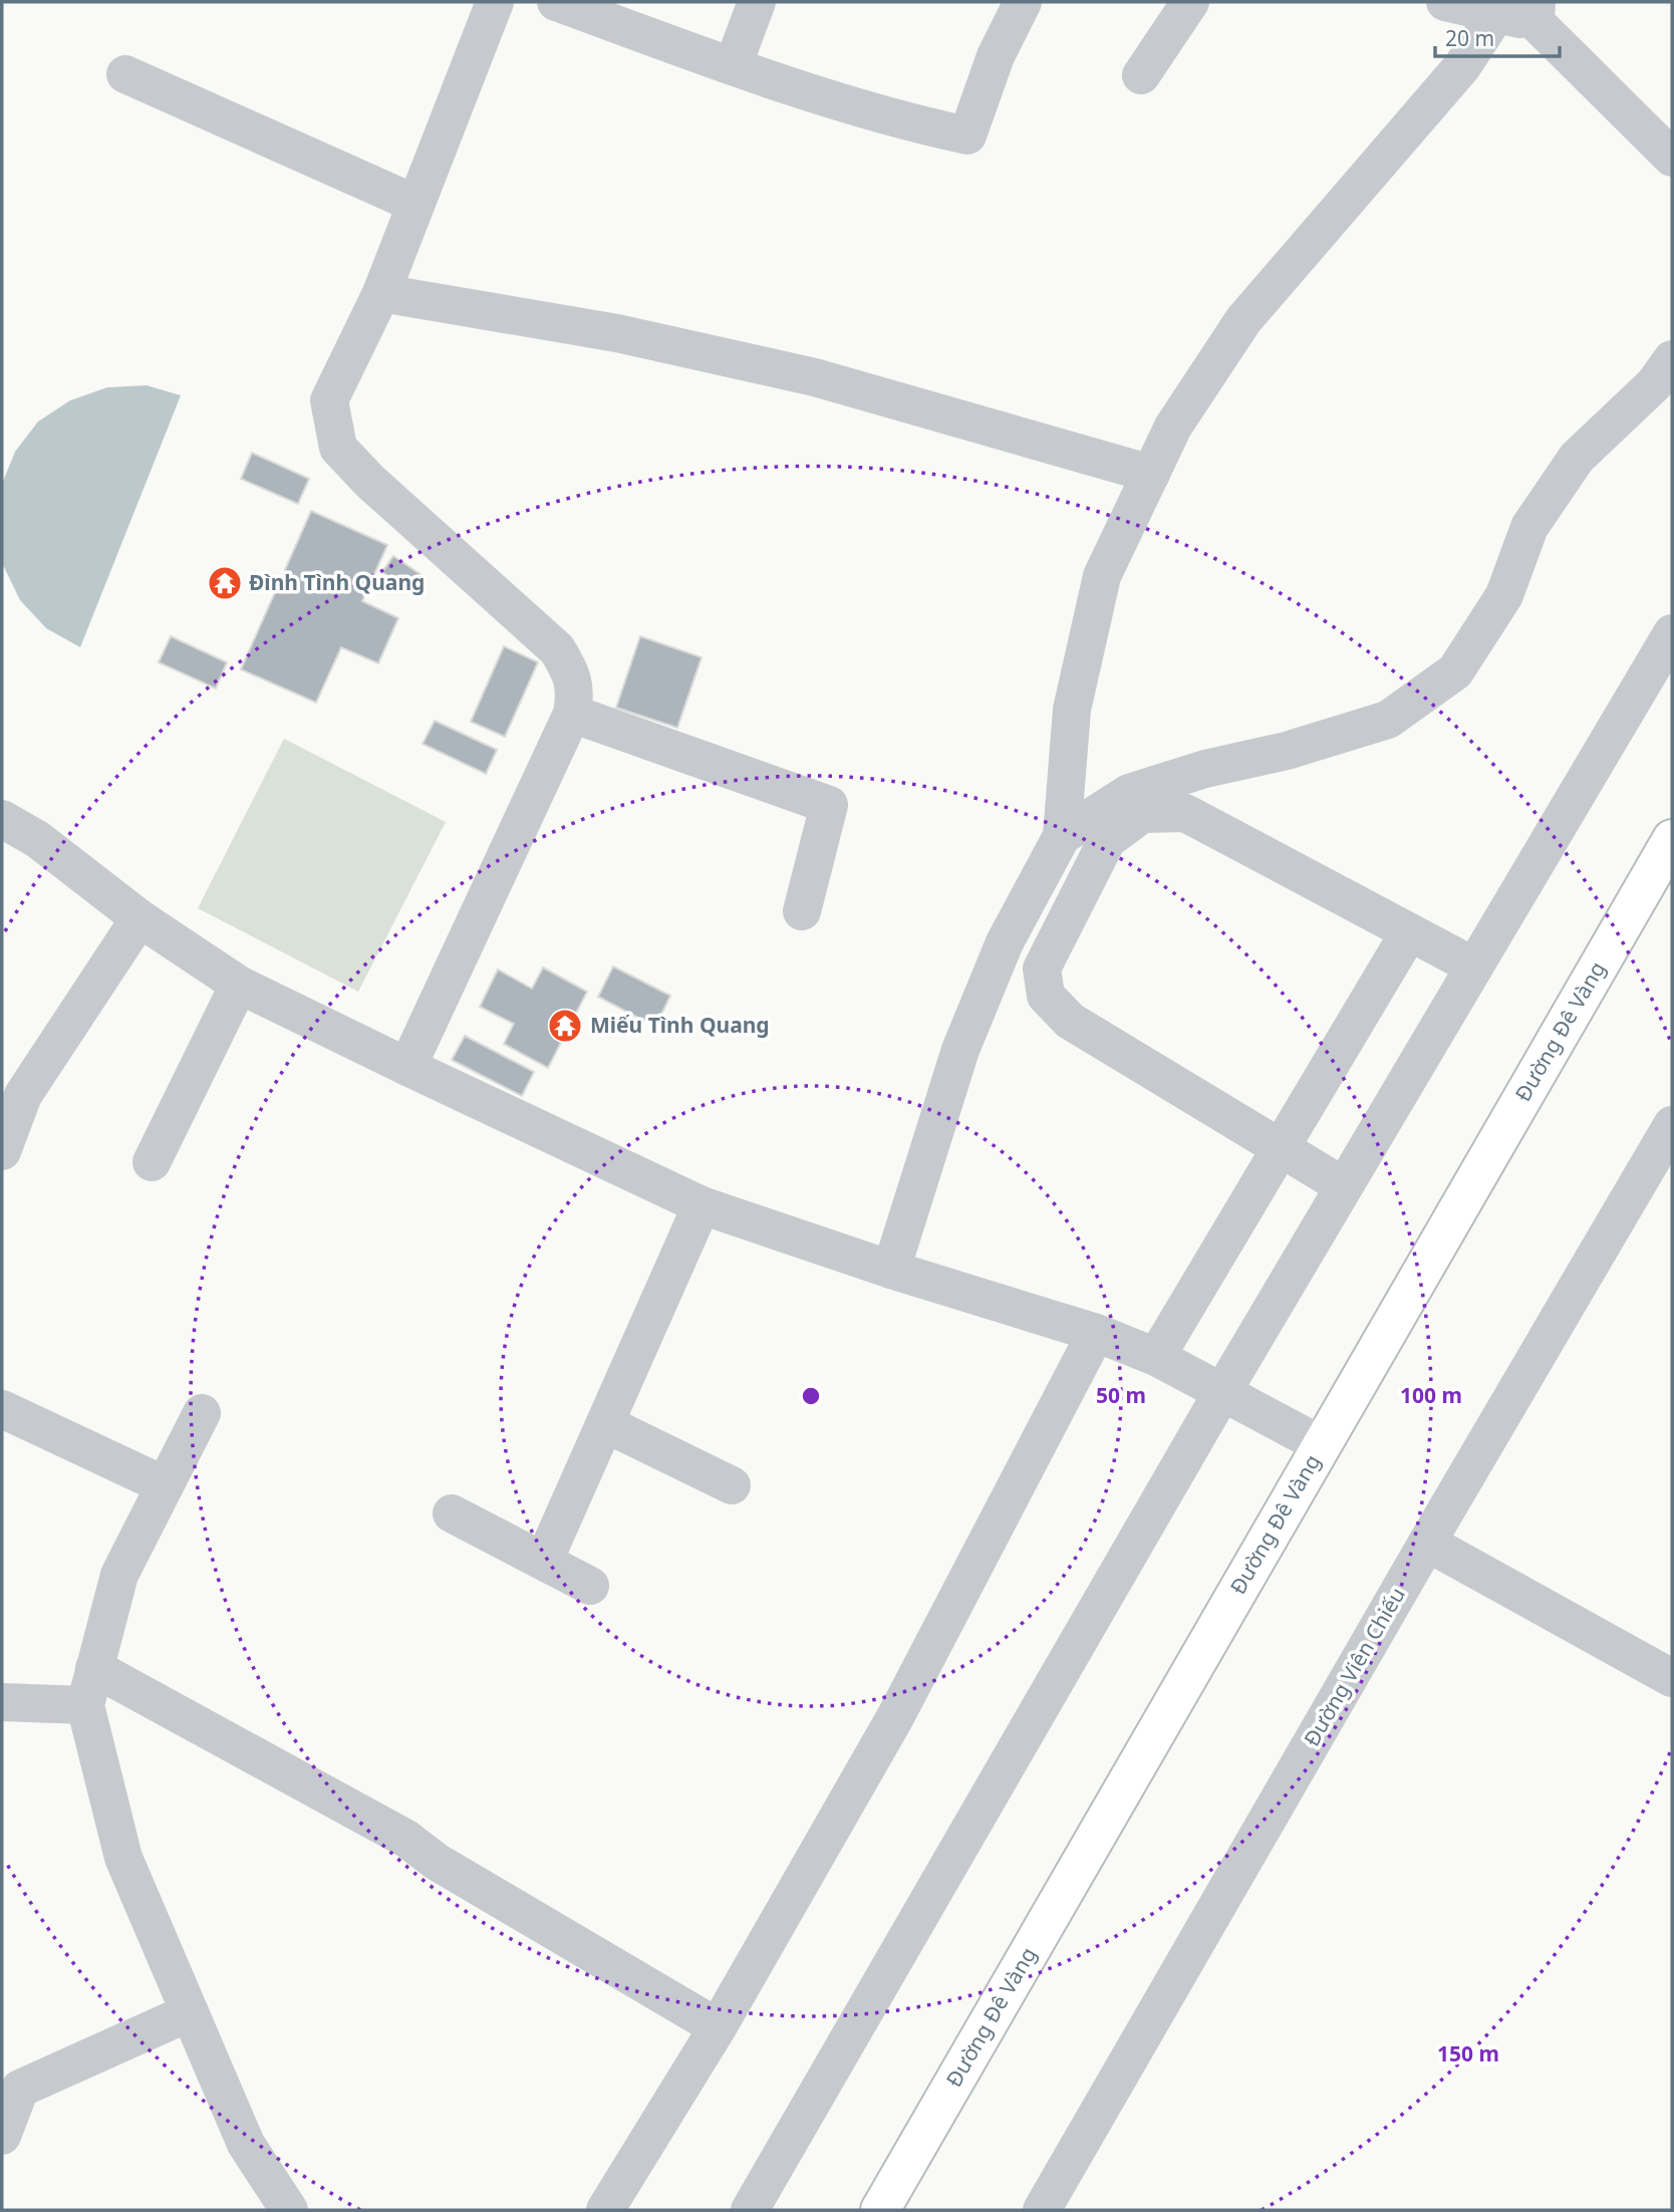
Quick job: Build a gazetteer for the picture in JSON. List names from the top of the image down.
{
  "streets": {
    "main road": ["Đường Đê Vàng"],
    "street": ["Đường Viên Chiếu"]
  },
  "places": {
    "temple": ["Đình Tình Quang", "Miếu Tình Quang"]
  },
  "scale_bar": "20 m",
  "rings": ["50 m", "100 m", "150 m"]
}
